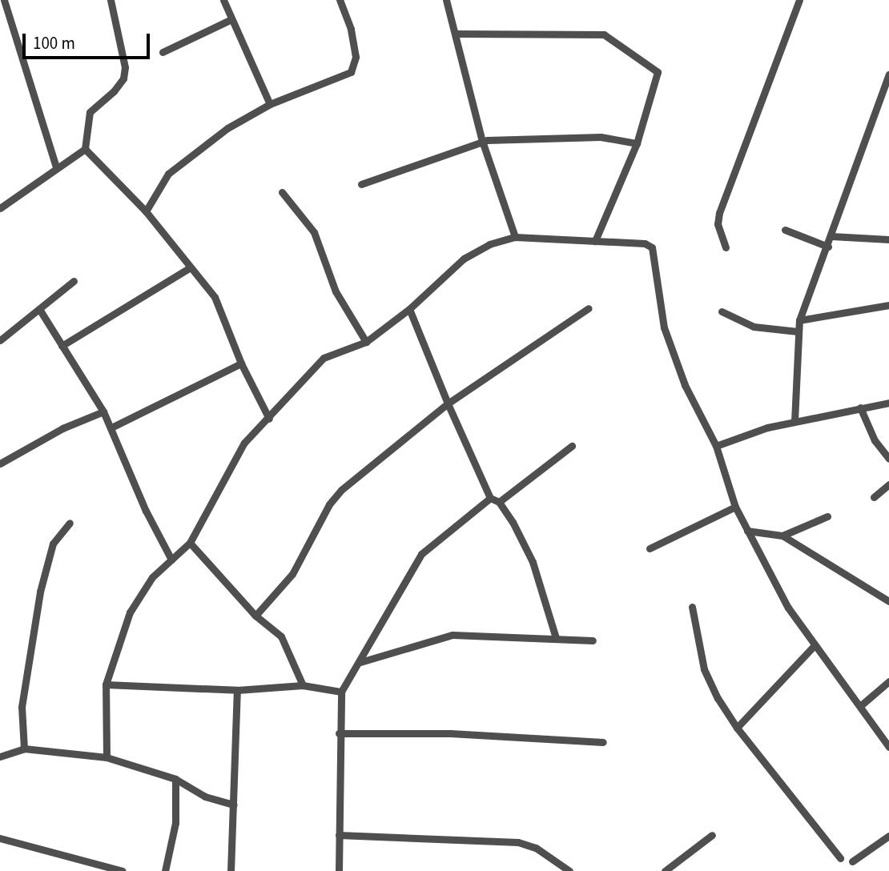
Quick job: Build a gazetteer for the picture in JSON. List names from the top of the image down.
{
  "scale_bar": "100 m"
}
